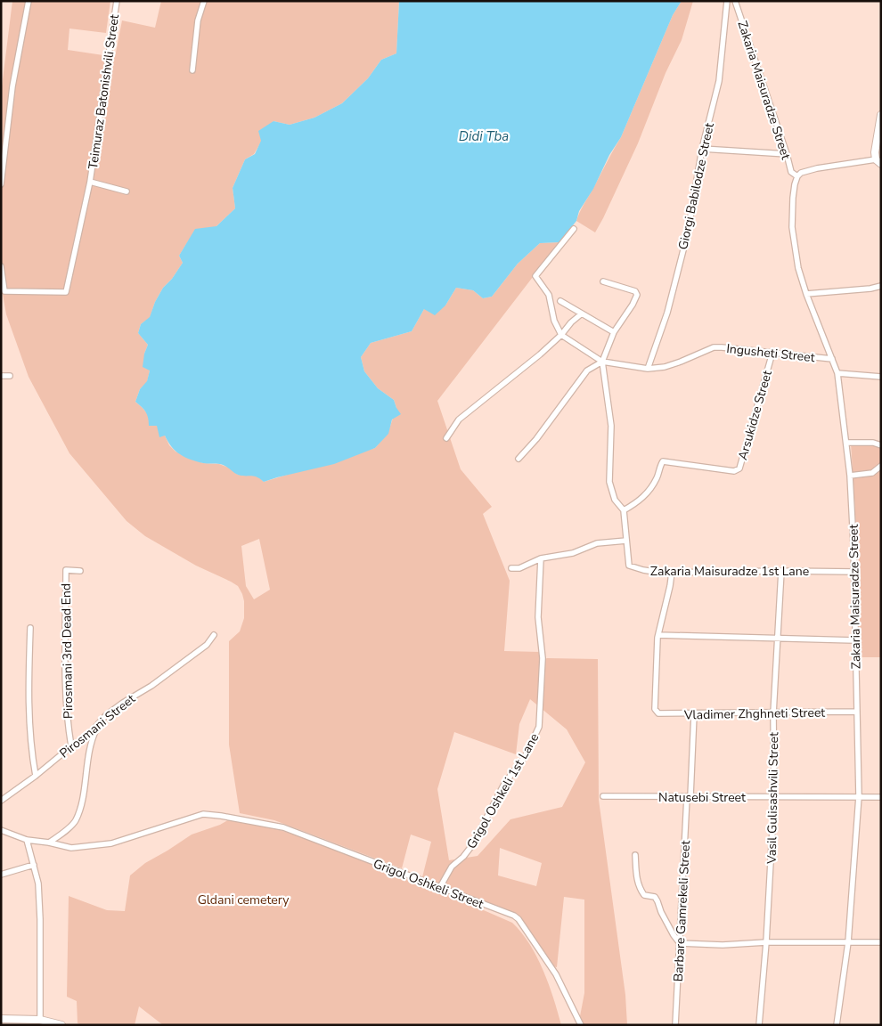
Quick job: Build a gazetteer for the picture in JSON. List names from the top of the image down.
{
  "streets": {
    "street": [
      "Zakaria Maisuradze Street",
      "Teimuraz Batonishvili Street",
      "Giorgi Babilodze Street",
      "Ingusheti Street",
      "Arsukidze Street",
      "Zakaria Maisuradze 1st Lane",
      "Pirosmani 3rd Dead End",
      "Vladimer Zhghneti Street",
      "Pirosmani Street",
      "Grigol Oshkeli 1st Lane",
      "Natusebi Street",
      "Vasil Gulisashvili Street",
      "Grigol Oshkeli Street",
      "Barbare Gamrekeli Street"
    ]
  },
  "crossings": [
    ["Zakaria Maisuradze Street", "Ingusheti Street"],
    ["Zakaria Maisuradze Street", "Zakaria Maisuradze 1st Lane"],
    ["Zakaria Maisuradze Street", "Vladimer Zhghneti Street"],
    ["Zakaria Maisuradze Street", "Natusebi Street"],
    ["Giorgi Babilodze Street", "Ingusheti Street"],
    ["Ingusheti Street", "Arsukidze Street"],
    ["Zakaria Maisuradze 1st Lane", "Vasil Gulisashvili Street"],
    ["Pirosmani 3rd Dead End", "Pirosmani Street"],
    ["Vladimer Zhghneti Street", "Vasil Gulisashvili Street"],
    ["Vladimer Zhghneti Street", "Barbare Gamrekeli Street"],
    ["Grigol Oshkeli 1st Lane", "Grigol Oshkeli Street"],
    ["Natusebi Street", "Vasil Gulisashvili Street"],
    ["Natusebi Street", "Barbare Gamrekeli Street"]
  ],
  "water": ["Didi Tba"],
  "parks": ["Gldani cemetery"]
}
